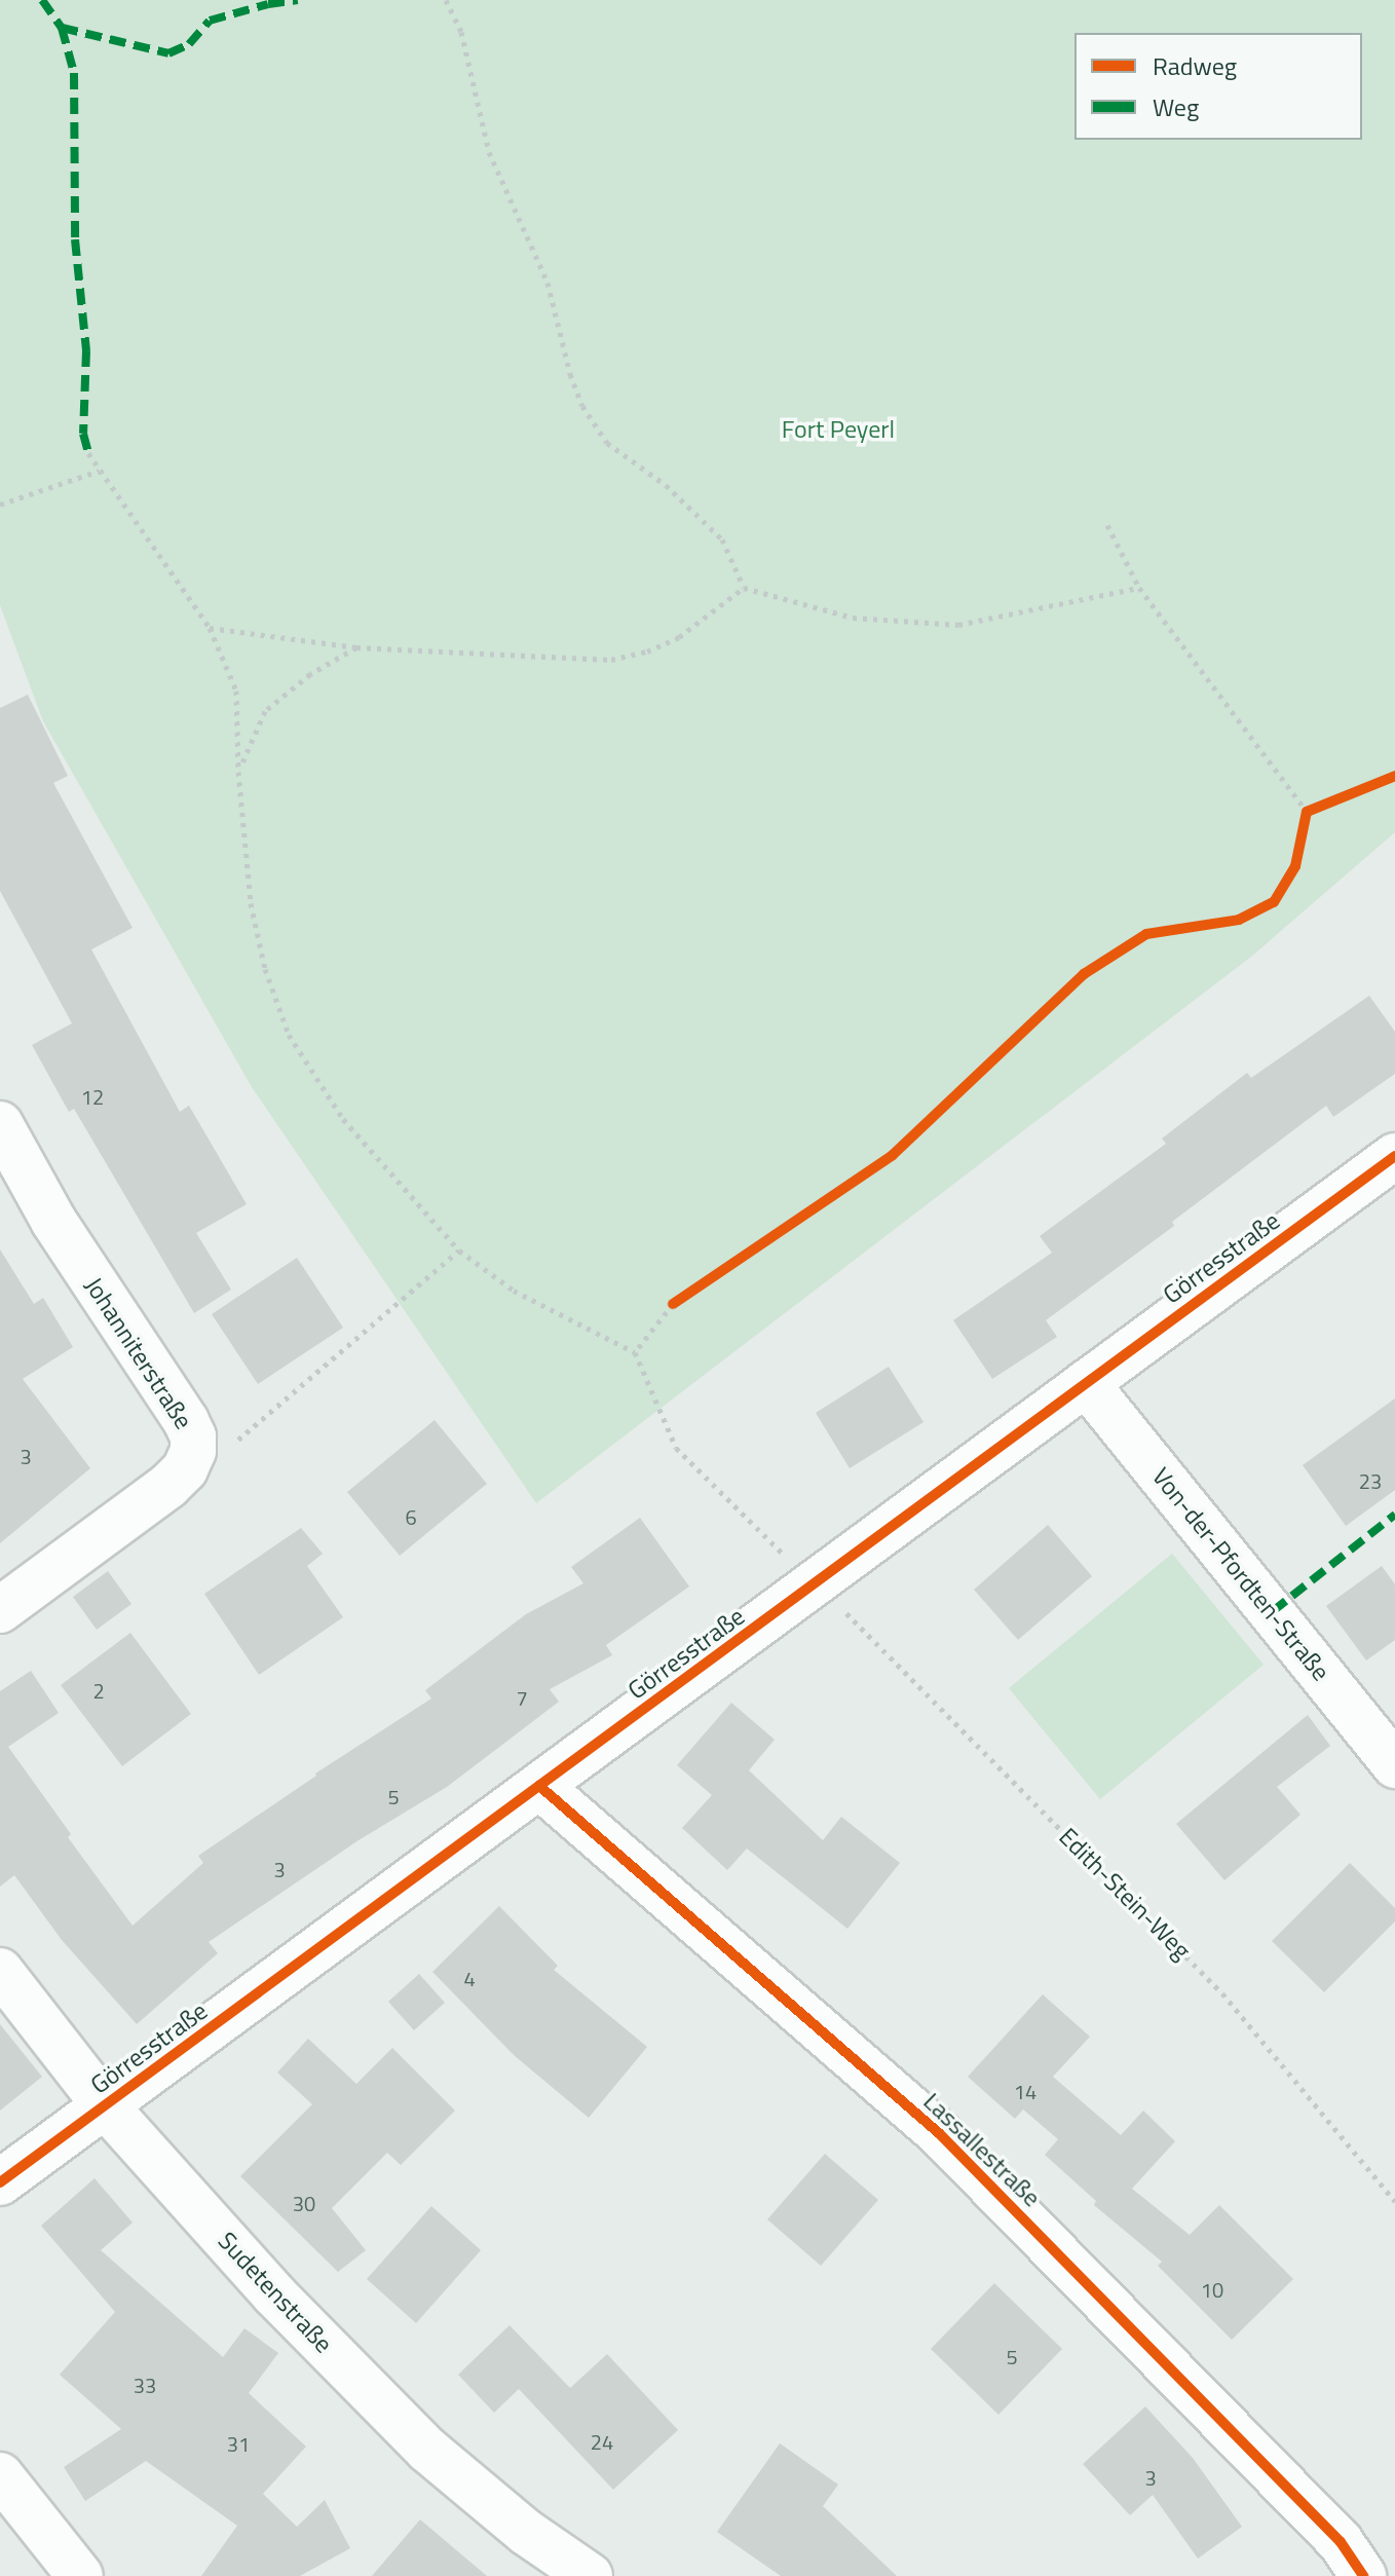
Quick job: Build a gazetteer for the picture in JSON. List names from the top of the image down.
{
  "streets": {
    "street": [
      "Görresstraße",
      "Johanniterstraße",
      "Von-der-Pfordten-Straße",
      "Lassallestraße",
      "Sudetenstraße"
    ],
    "path": ["Edith-Stein-Weg"]
  },
  "crossings": [
    ["Görresstraße", "Von-der-Pfordten-Straße"],
    ["Görresstraße", "Lassallestraße"],
    ["Görresstraße", "Sudetenstraße"]
  ],
  "parks": ["Fort Peyerl"],
  "house_numbers": [
    "12",
    "3",
    "23",
    "6",
    "2",
    "7",
    "5",
    "3",
    "4",
    "14",
    "30",
    "10",
    "5",
    "33",
    "24",
    "31",
    "3"
  ],
  "legend": ["Radweg", "Weg"]
}
